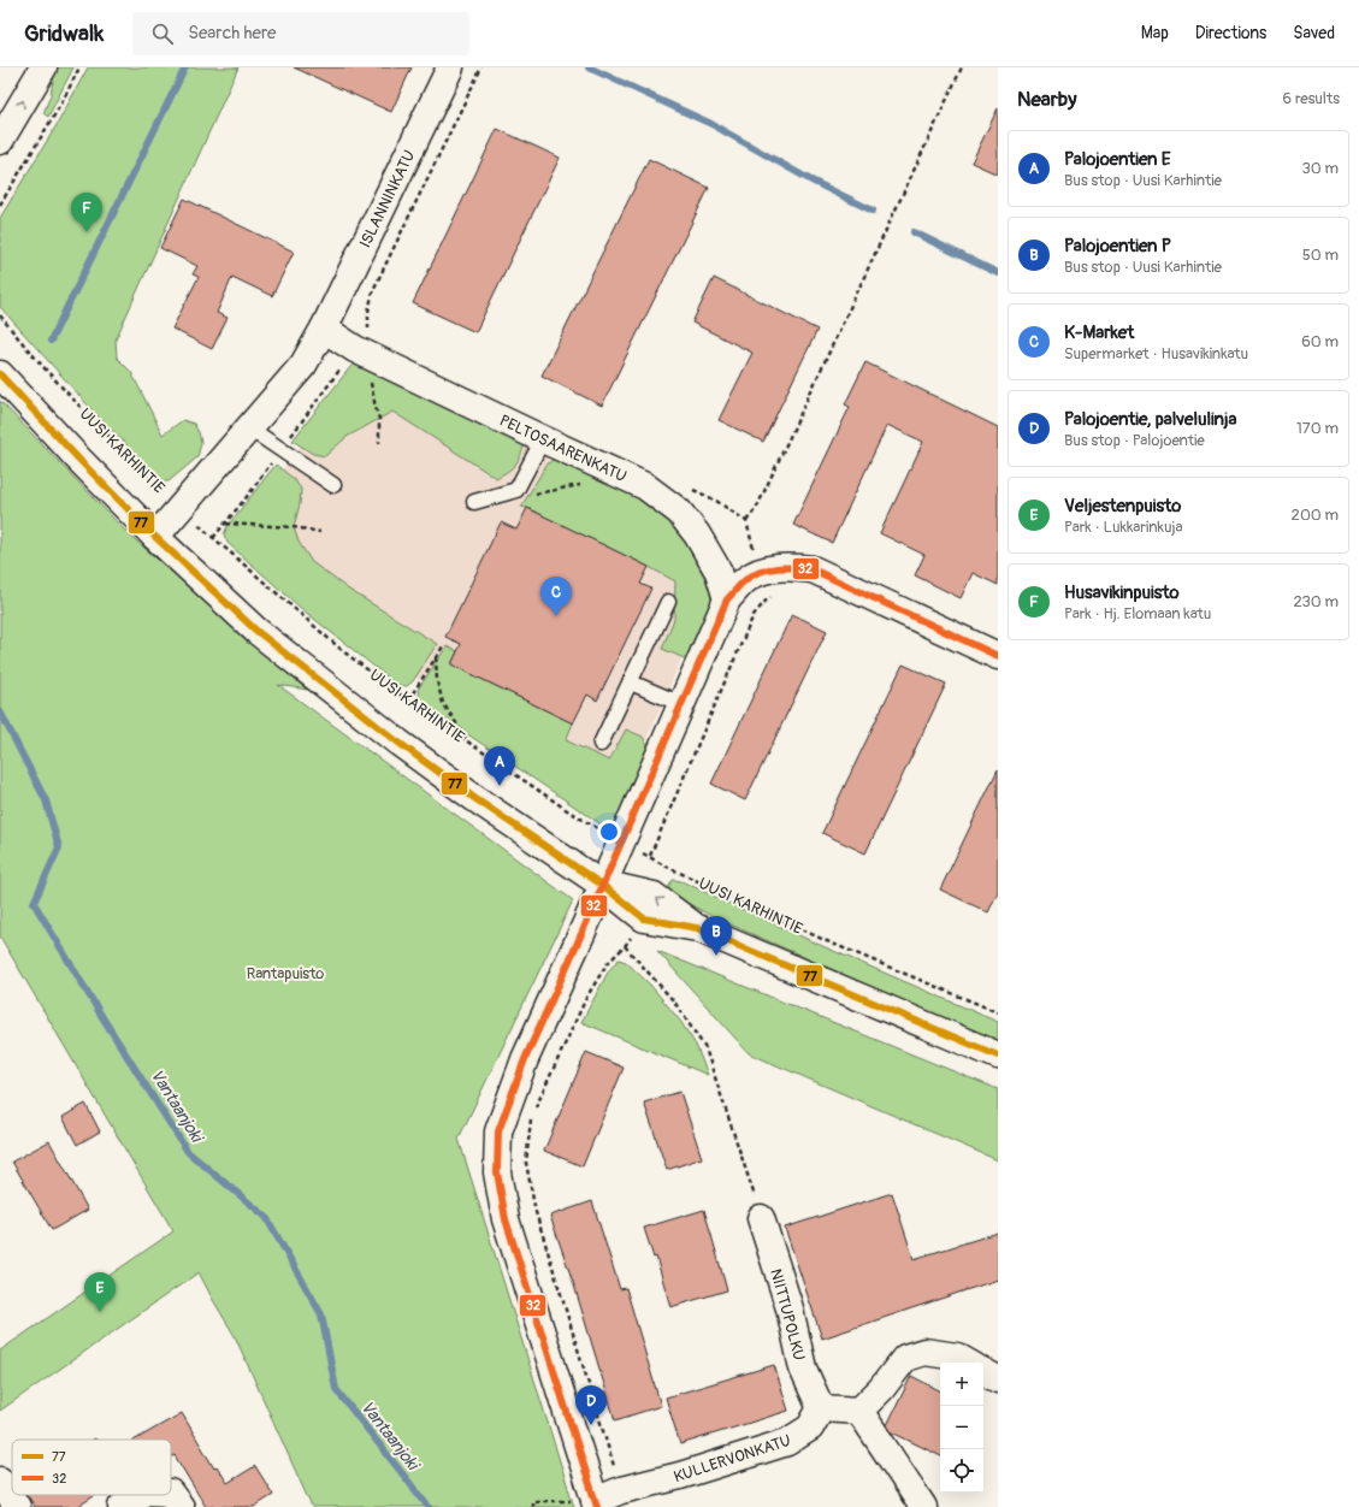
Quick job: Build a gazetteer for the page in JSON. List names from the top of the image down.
{
  "streets": {
    "street": [
      "ISLANNINKATU",
      "PELTOSAARENKATU",
      "NIITTUPOLKU",
      "KULLERVONKATU"
    ],
    "path": ["UUSI KARHINTIE"]
  },
  "crossings": [
    ["ISLANNINKATU", "PELTOSAARENKATU"],
    ["NIITTUPOLKU", "KULLERVONKATU"]
  ],
  "water": ["Vantaanjoki"],
  "parks": ["Rantapuisto"],
  "lines": ["transit line 77", "transit line 32"],
  "legend": ["77", "32"],
  "page": {
    "header": "Gridwalk",
    "search": "Search here",
    "nav": ["Map", "Directions", "Saved"],
    "heading": ["Nearby", "6 results"],
    "list": [
      {
        "mark": "A",
        "name": "Palojoentien E",
        "note": "Bus stop · Uusi Karhintie",
        "value": "30 m"
      },
      {
        "mark": "B",
        "name": "Palojoentien P",
        "note": "Bus stop · Uusi Karhintie",
        "value": "50 m"
      },
      {
        "mark": "C",
        "name": "K-Market",
        "note": "Supermarket · Husavikinkatu",
        "value": "60 m"
      },
      {
        "mark": "D",
        "name": "Palojoentie, palvelulinja",
        "note": "Bus stop · Palojoentie",
        "value": "170 m"
      },
      {
        "mark": "E",
        "name": "Veljestenpuisto",
        "note": "Park · Lukkarinkuja",
        "value": "200 m"
      },
      {
        "mark": "F",
        "name": "Husavikinpuisto",
        "note": "Park · Hj. Elomaan katu",
        "value": "230 m"
      }
    ],
    "pins": [
      "F",
      "C",
      "A",
      "B",
      "E",
      "D"
    ],
    "map_buttons": ["+", "−"]
  }
}
